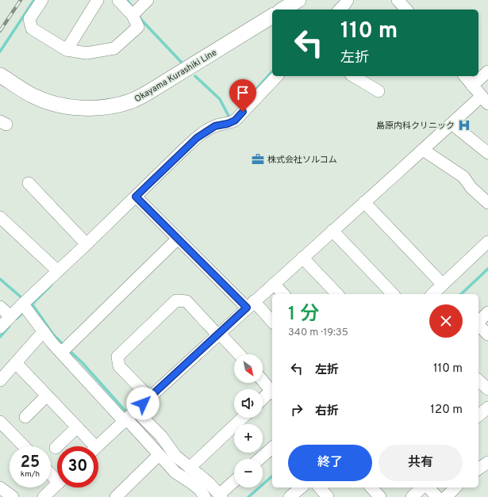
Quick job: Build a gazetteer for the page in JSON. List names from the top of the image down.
{
  "streets": {
    "main road": ["Okayama Kurashiki Line"]
  },
  "places": {
    "hospital": ["島原内科クリニック"],
    "office": ["株式会社ソルコム"]
  },
  "north": "bottom right",
  "page": {
    "turn": ["110 m", "左折"],
    "heading": ["1 分", "340 m · 19:35"],
    "list": [
      {
        "name": "左折",
        "value": "110 m"
      },
      {
        "name": "右折",
        "value": "120 m"
      }
    ],
    "map_buttons": ["+", "−"],
    "buttons": ["終了", "共有"],
    "speed": "25 km/h",
    "limit": "30"
  }
}
